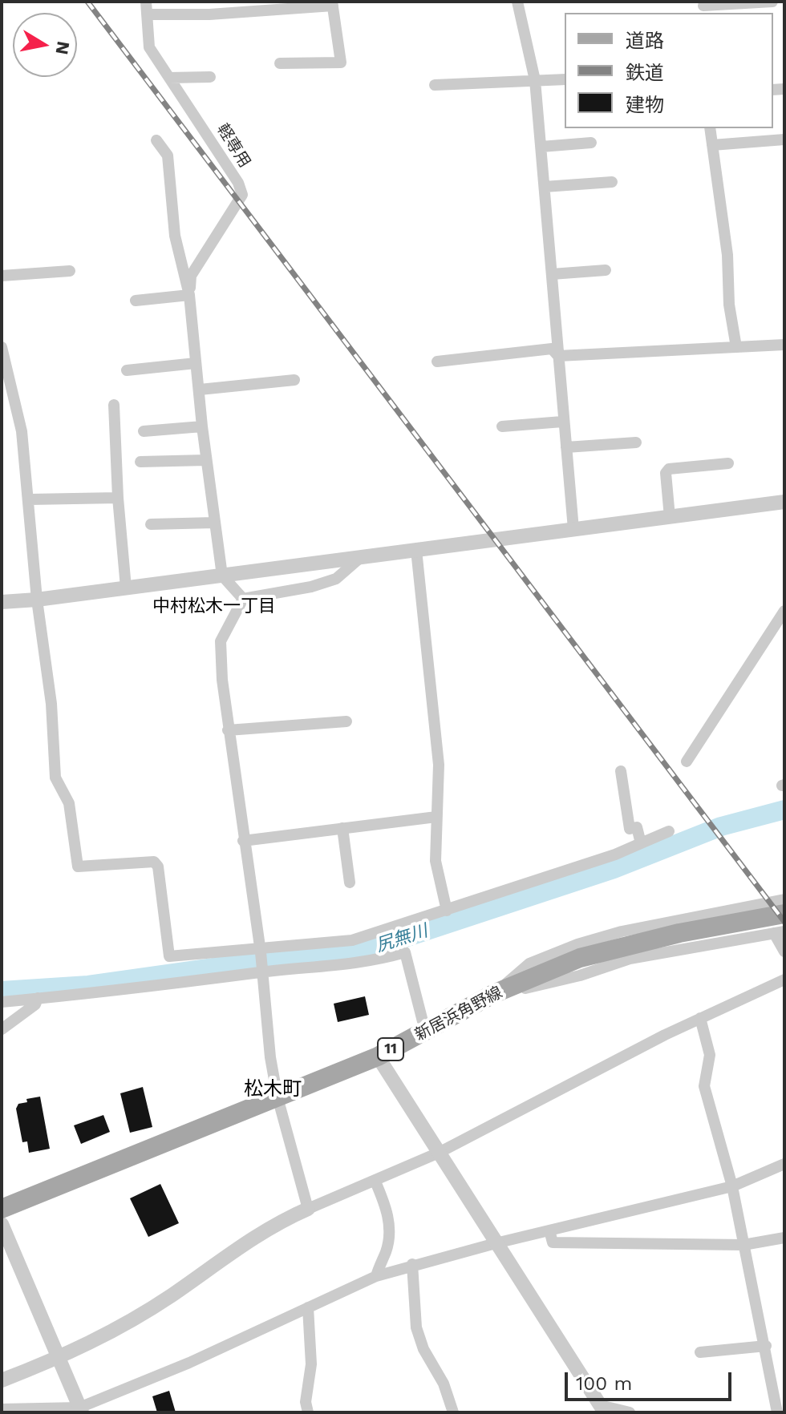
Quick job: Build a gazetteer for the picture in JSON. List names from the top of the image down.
{
  "streets": {
    "main road": ["新居浜角野線", "11"],
    "street": ["軽専用"]
  },
  "districts": ["中村松木一丁目", "松木町"],
  "water": ["尻無川"],
  "legend": ["道路", "鉄道", "建物"],
  "scale_bar": "100 m",
  "north": "right"
}
